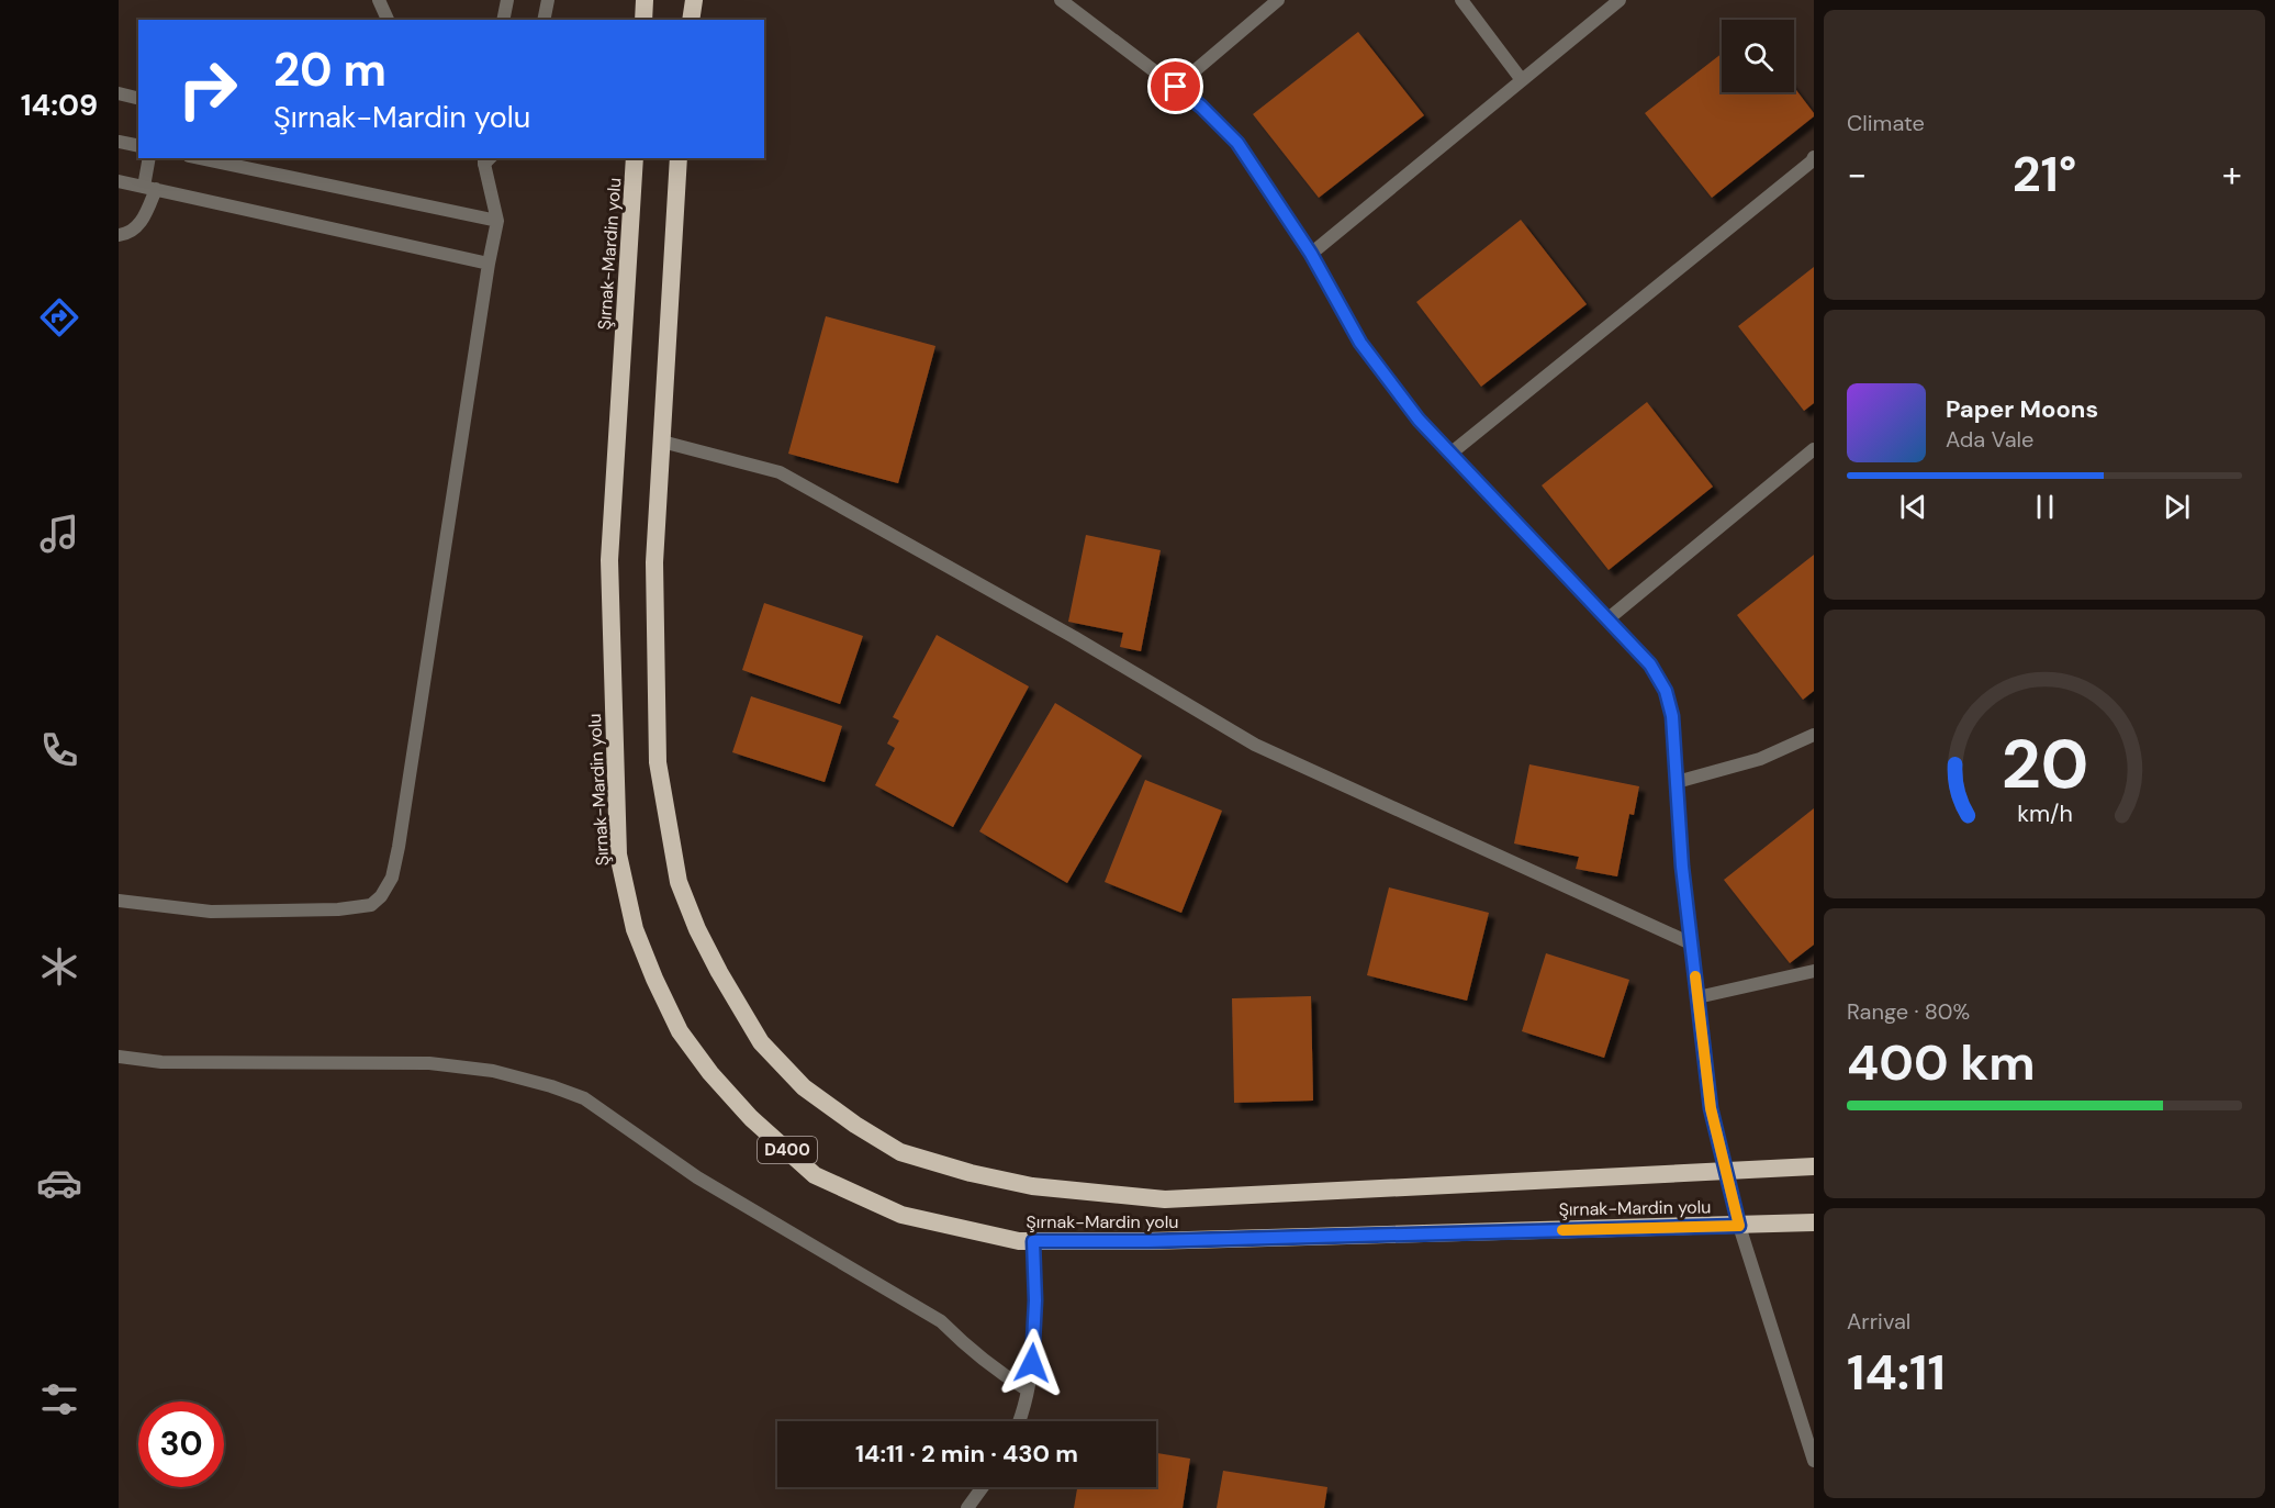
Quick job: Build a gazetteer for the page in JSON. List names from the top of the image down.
{
  "streets": {
    "highway": ["Şırnak-Mardin yolu", "D400"]
  },
  "page": {
    "tabs": "14:09",
    "tile": [
      "Climate",
      ["Range · 80%", "400 km"],
      ["Arrival", "14:11"]
    ],
    "turn": ["20 m", "Şırnak-Mardin yolu"],
    "heat": ["−", "21°", "+"],
    "song": ["Paper Moons", "Ada Vale"],
    "limit": "30",
    "trip": "14:11 · 2 min · 430 m",
    "gauge": ["20", "km/h"]
  }
}
